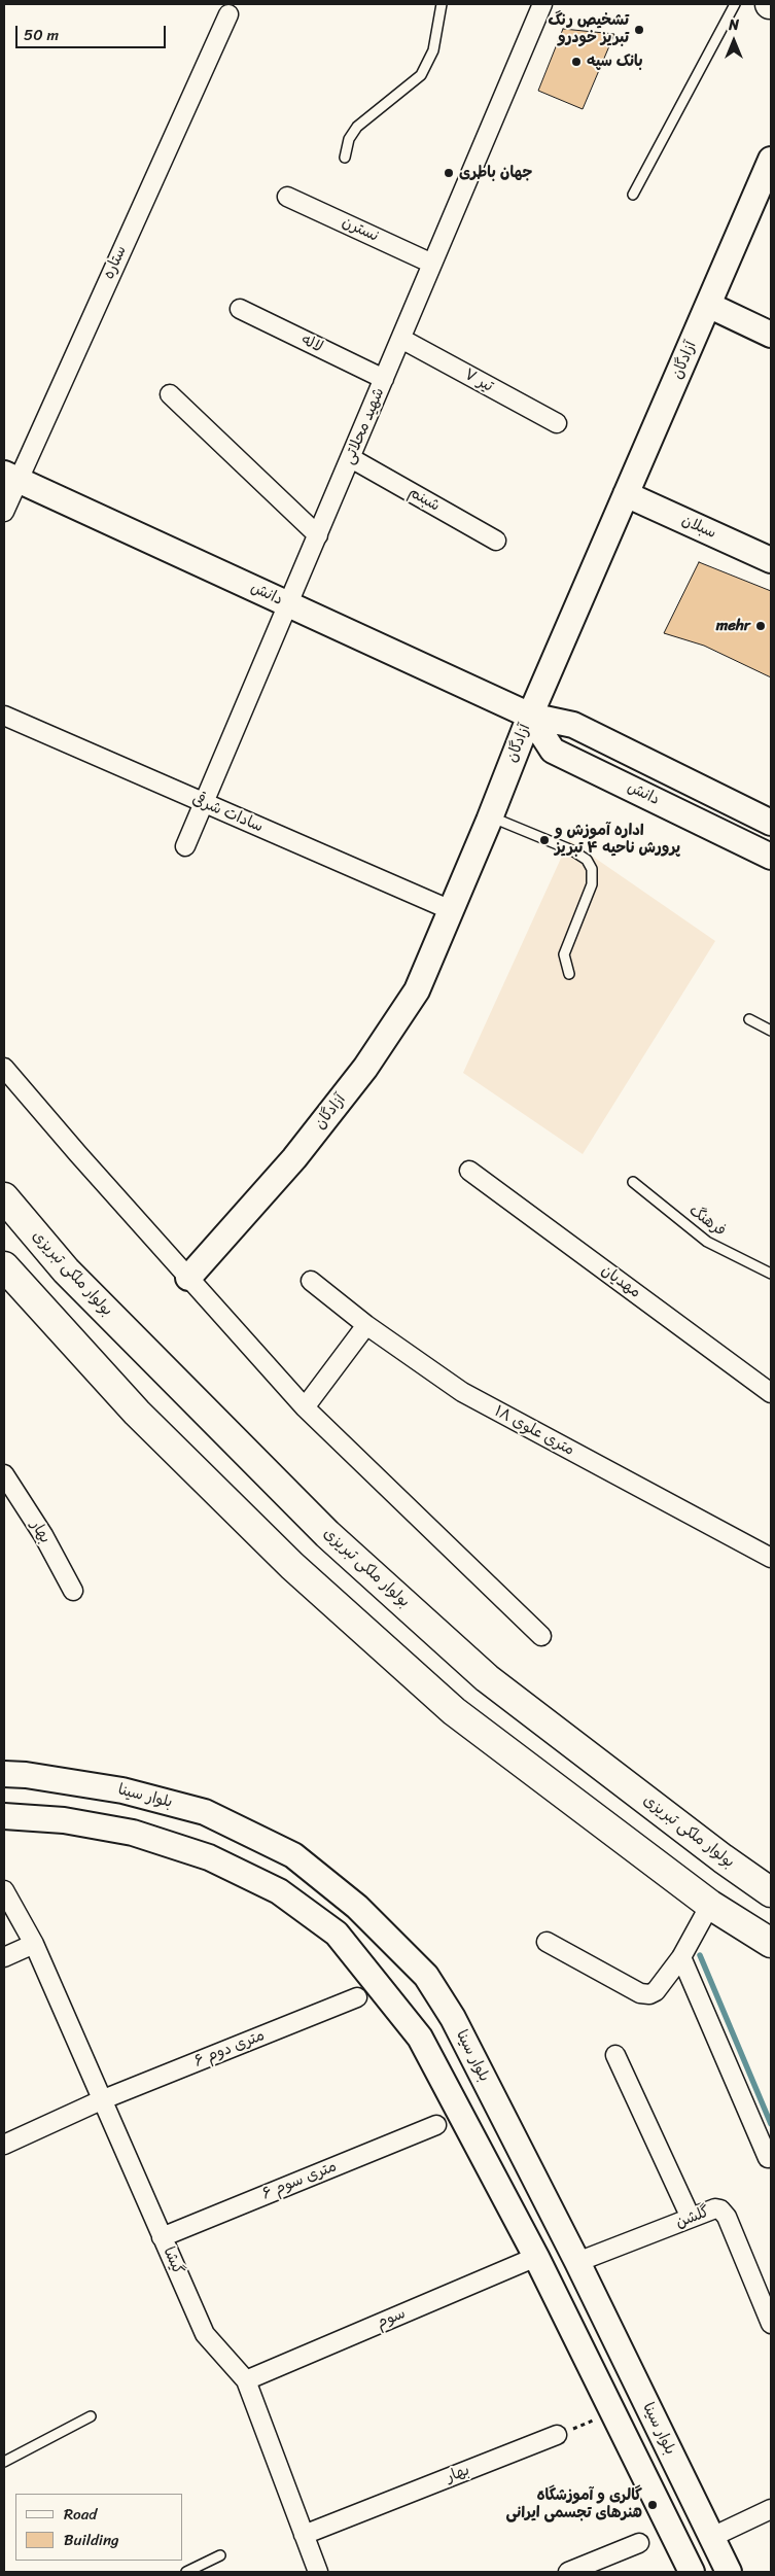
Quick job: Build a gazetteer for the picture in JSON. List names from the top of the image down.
{
  "streets": {
    "main road": ["بولوار ملکی تبریزی"],
    "street": [
      "نسترن",
      "ستاره",
      "لاله",
      "آزادگان",
      "۷ تیر",
      "شهید محلاتی",
      "شبنم",
      "سبلان",
      "دانش",
      "سادات شرقی",
      "مهدیان",
      "۱۸ متری علوی",
      "بهار",
      "بلوار سینا",
      "۶ متری دوم",
      "۶ متری سوم",
      "گلشن",
      "گیشا",
      "سوم"
    ],
    "lane": ["فرهنگ"]
  },
  "crossings": [
    ["نسترن", "شهید محلاتی"],
    ["ستاره", "دانش"],
    ["لاله", "شهید محلاتی"],
    ["آزادگان", "سبلان"],
    ["آزادگان", "دانش"],
    ["آزادگان", "سادات شرقی"],
    ["۷ تیر", "شهید محلاتی"],
    ["شهید محلاتی", "شبنم"],
    ["شهید محلاتی", "دانش"],
    ["شهید محلاتی", "سادات شرقی"],
    ["بهار", "گیشا"],
    ["بلوار سینا", "گلشن"],
    ["۶ متری دوم", "گیشا"],
    ["۶ متری سوم", "گیشا"],
    ["گیشا", "سوم"]
  ],
  "places": [
    "تشخیص رنگ تبریز خودرو",
    "بانک سپه",
    "جهان باطری",
    "mehr",
    "اداره آموزش و پرورش ناحیه ۴ تبریز",
    "گالری و آموزشگاه هنرهای تجسمی ایرانی"
  ],
  "legend": ["Road", "Building"],
  "scale_bar": "50 m",
  "north": "top"
}
